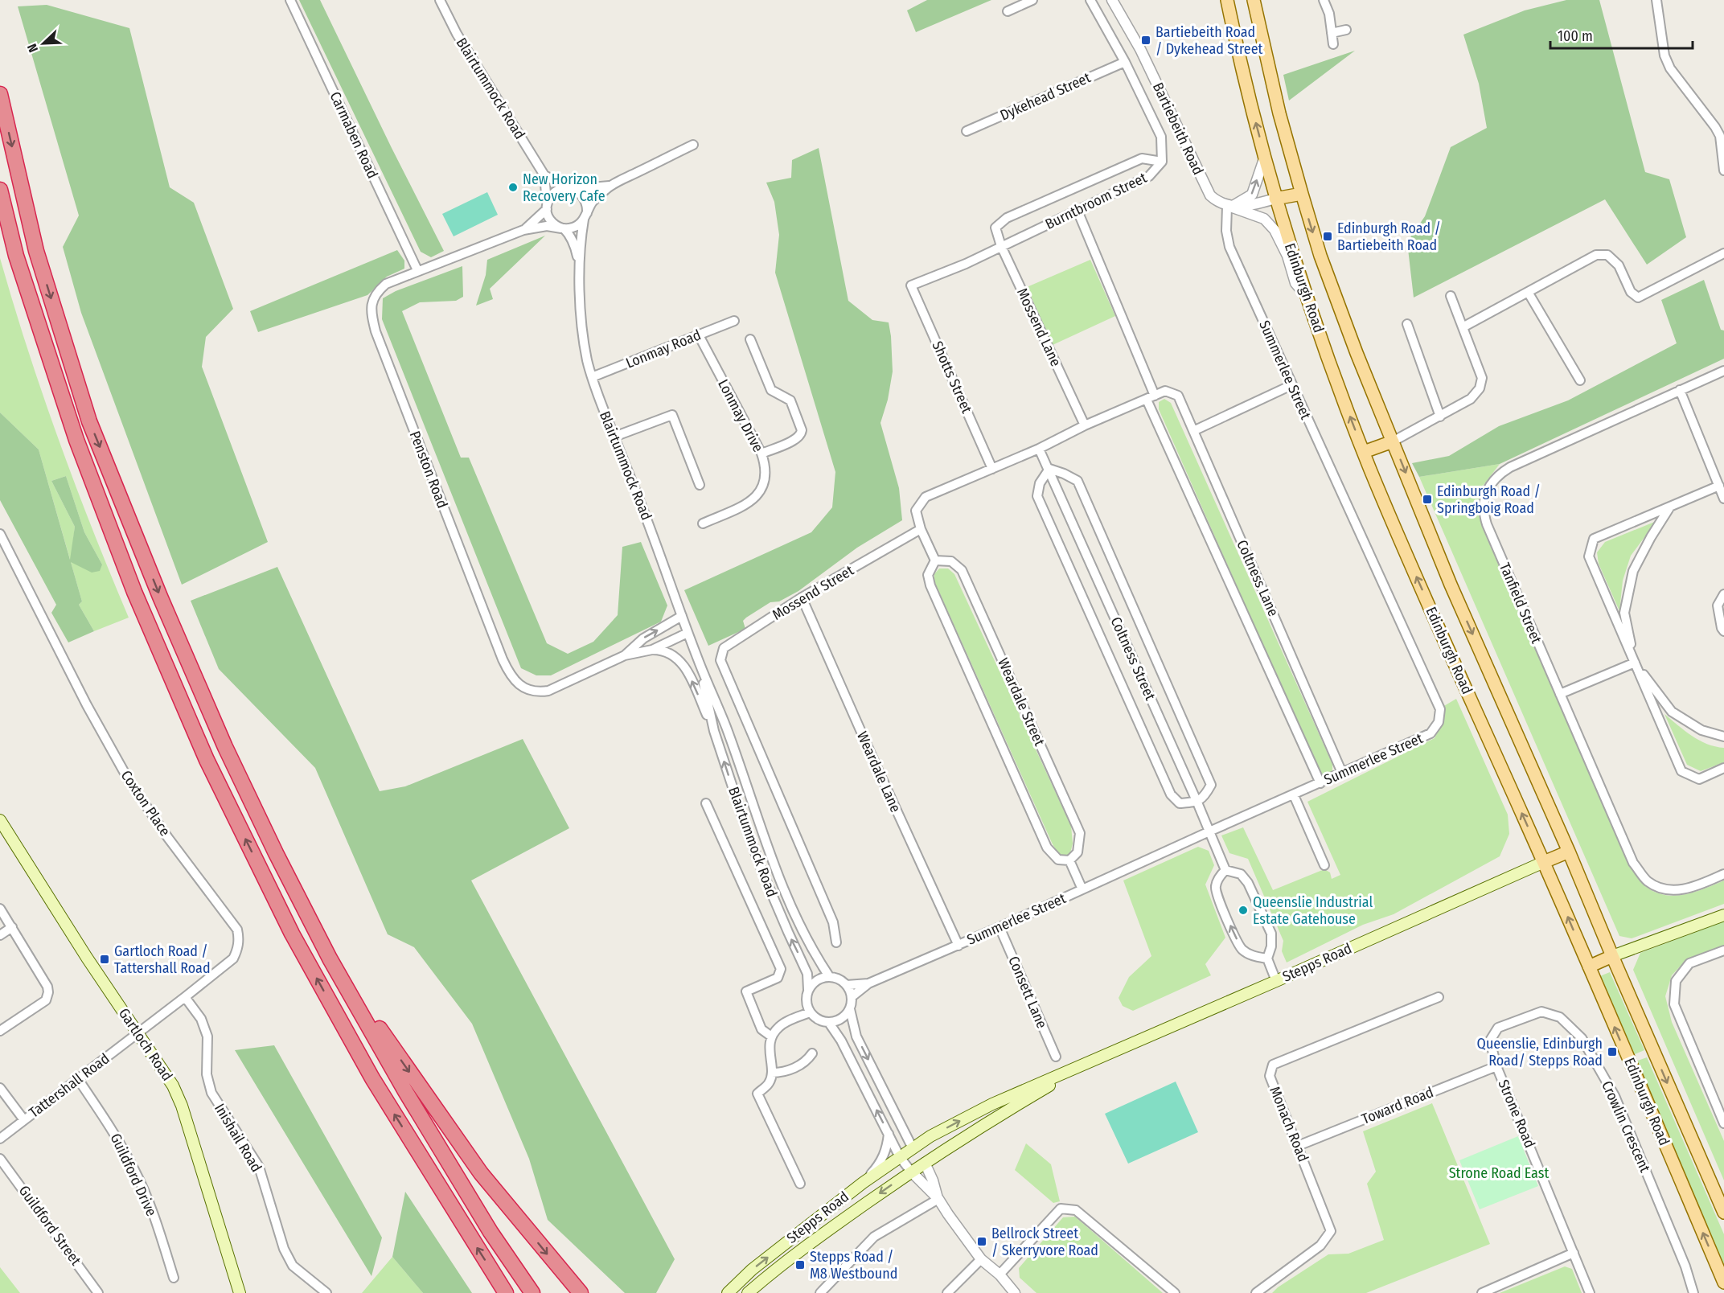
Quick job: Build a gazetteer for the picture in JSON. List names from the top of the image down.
{
  "streets": {
    "main road": ["Edinburgh Road", "Stepps Road", "Gartloch Road"],
    "street": [
      "Blairtummock Road",
      "Dykehead Street",
      "Bartiebeith Road",
      "Carmaben Road",
      "Burntbroom Street",
      "Mossend Lane",
      "Lonmay Road",
      "Summerlee Street",
      "Shotts Street",
      "Lonmay Drive",
      "Penston Road",
      "Coltness Lane",
      "Mossend Street",
      "Tanfield Street",
      "Coltness Street",
      "Weardale Street",
      "Weardale Lane",
      "Coxton Place",
      "Consett Lane",
      "Tattershall Road",
      "Toward Road",
      "Strone Road",
      "Monach Road",
      "Crowlin Crescent",
      "Inishail Road",
      "Guildford Drive",
      "Guildford Street"
    ]
  },
  "crossings": [
    ["Blairtummock Road", "Lonmay Road"],
    ["Blairtummock Road", "Penston Road"],
    ["Bartiebeith Road", "Edinburgh Road"],
    ["Bartiebeith Road", "Summerlee Street"],
    ["Carmaben Road", "Penston Road"],
    ["Burntbroom Street", "Mossend Lane"],
    ["Burntbroom Street", "Shotts Street"],
    ["Burntbroom Street", "Coltness Lane"],
    ["Edinburgh Road", "Stepps Road"],
    ["Lonmay Road", "Lonmay Drive"],
    ["Summerlee Street", "Coltness Lane"],
    ["Summerlee Street", "Coltness Street"],
    ["Summerlee Street", "Weardale Lane"],
    ["Summerlee Street", "Consett Lane"],
    ["Mossend Street", "Weardale Lane"],
    ["Coxton Place", "Gartloch Road"],
    ["Coxton Place", "Tattershall Road"],
    ["Coxton Place", "Inishail Road"],
    ["Gartloch Road", "Tattershall Road"],
    ["Tattershall Road", "Guildford Drive"],
    ["Toward Road", "Strone Road"],
    ["Toward Road", "Monach Road"],
    ["Strone Road", "Crowlin Crescent"]
  ],
  "parks": ["Strone Road East"],
  "places": {
    "transit": [
      "Bartiebeith Road / Dykehead Street",
      "Edinburgh Road / Bartiebeith Road",
      "Edinburgh Road / Springboig Road",
      "Gartloch Road / Tattershall Road",
      "Queenslie, Edinburgh Road/ Stepps Road",
      "Bellrock Street / Skerryvore Road",
      "Stepps Road / M8 Westbound"
    ],
    "other": ["New Horizon Recovery Cafe", "Queenslie Industrial Estate Gatehouse"]
  },
  "scale_bar": "100 m",
  "north": "bottom left"
}
